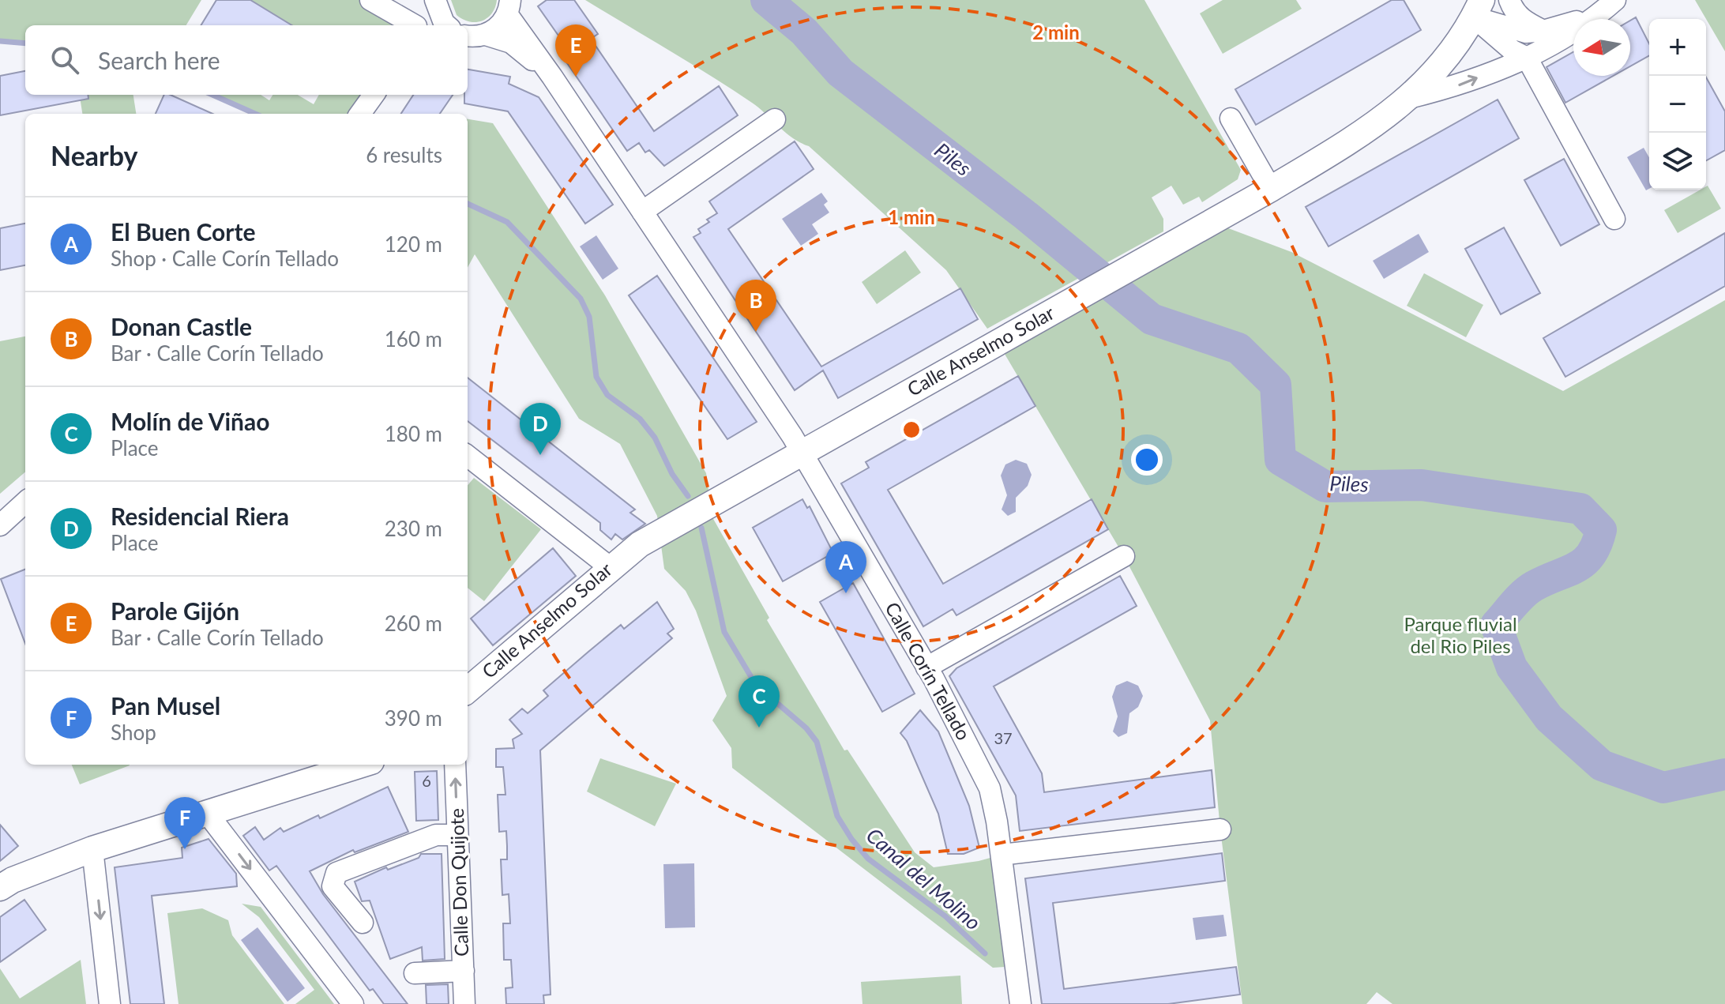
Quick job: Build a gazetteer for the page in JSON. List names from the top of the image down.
{
  "streets": {
    "main road": ["Calle Anselmo Solar"],
    "street": ["Calle Corín Tellado", "Calle Don Quijote"]
  },
  "crossings": [
    ["Calle Anselmo Solar", "Calle Corín Tellado"]
  ],
  "water": ["Piles", "Canal del Molino"],
  "parks": ["Parque fluvial del Rio Piles"],
  "house_numbers": ["37", "6"],
  "north": "left",
  "page": {
    "map_buttons": ["+", "−"],
    "pins": [
      "E",
      "B",
      "D",
      "A",
      "C",
      "F"
    ],
    "search": "Search here",
    "heading": ["Nearby", "6 results"],
    "list": [
      {
        "mark": "A",
        "name": "El Buen Corte",
        "note": "Shop · Calle Corín Tellado",
        "value": "120 m"
      },
      {
        "mark": "B",
        "name": "Donan Castle",
        "note": "Bar · Calle Corín Tellado",
        "value": "160 m"
      },
      {
        "mark": "C",
        "name": "Molín de Viñao",
        "note": "Place",
        "value": "180 m"
      },
      {
        "mark": "D",
        "name": "Residencial Riera",
        "note": "Place",
        "value": "230 m"
      },
      {
        "mark": "E",
        "name": "Parole Gijón",
        "note": "Bar · Calle Corín Tellado",
        "value": "260 m"
      },
      {
        "mark": "F",
        "name": "Pan Musel",
        "note": "Shop",
        "value": "390 m"
      }
    ]
  },
  "rings": ["2 min", "1 min"]
}
